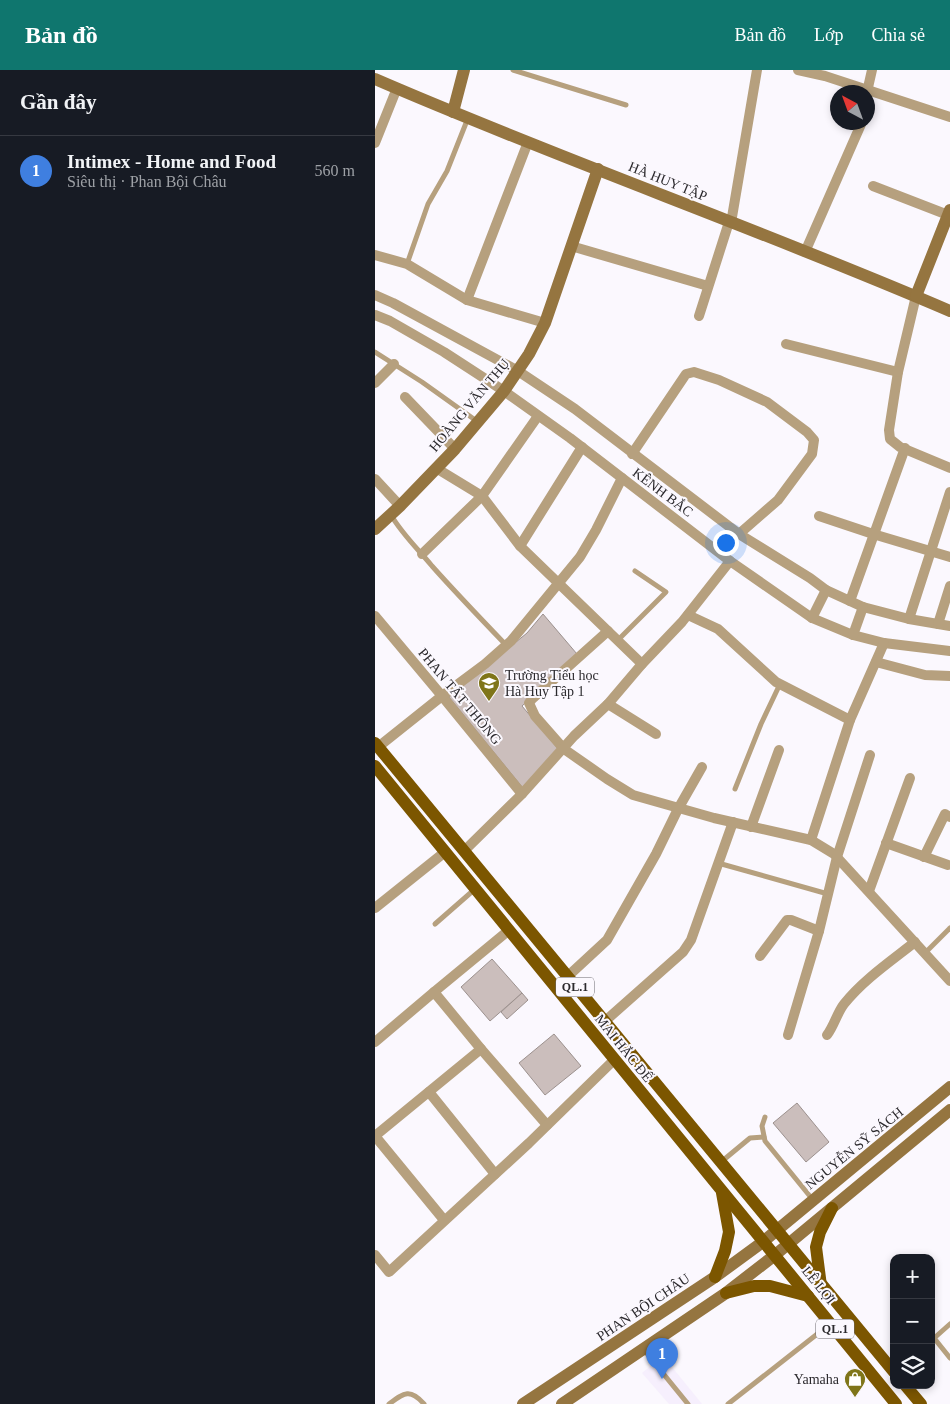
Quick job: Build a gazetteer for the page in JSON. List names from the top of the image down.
{
  "streets": {
    "main road": [
      "HÀ HUY TẬP",
      "HOÀNG VĂN THỤ",
      "QL.1",
      "MAI HẮC ĐẾ",
      "NGUYỄN SỸ SÁCH",
      "LÊ LỢI",
      "PHAN BỘI CHÂU"
    ],
    "street": ["KÊNH BẮC", "PHAN TẤT THÔNG"]
  },
  "crossings": [
    ["HÀ HUY TẬP", "HOÀNG VĂN THỤ"],
    ["HOÀNG VĂN THỤ", "KÊNH BẮC"],
    ["MAI HẮC ĐẾ", "NGUYỄN SỸ SÁCH"],
    ["MAI HẮC ĐẾ", "LÊ LỢI"],
    ["MAI HẮC ĐẾ", "PHAN BỘI CHÂU"],
    ["NGUYỄN SỸ SÁCH", "LÊ LỢI"],
    ["NGUYỄN SỸ SÁCH", "PHAN BỘI CHÂU"],
    ["LÊ LỢI", "PHAN BỘI CHÂU"]
  ],
  "places": {
    "school or university": ["Trường Tiểu học Hà Huy Tập 1"],
    "shop": ["Yamaha"]
  },
  "north": "top left",
  "page": {
    "header": "Bản đồ",
    "nav": ["Bản đồ", "Lớp", "Chia sẻ"],
    "heading": "Gần đây",
    "list": [
      {
        "mark": "1",
        "name": "Intimex - Home and Food",
        "note": "Siêu thị · Phan Bội Châu",
        "value": "560 m"
      }
    ],
    "map_buttons": ["+", "−"],
    "pins": "1"
  }
}
